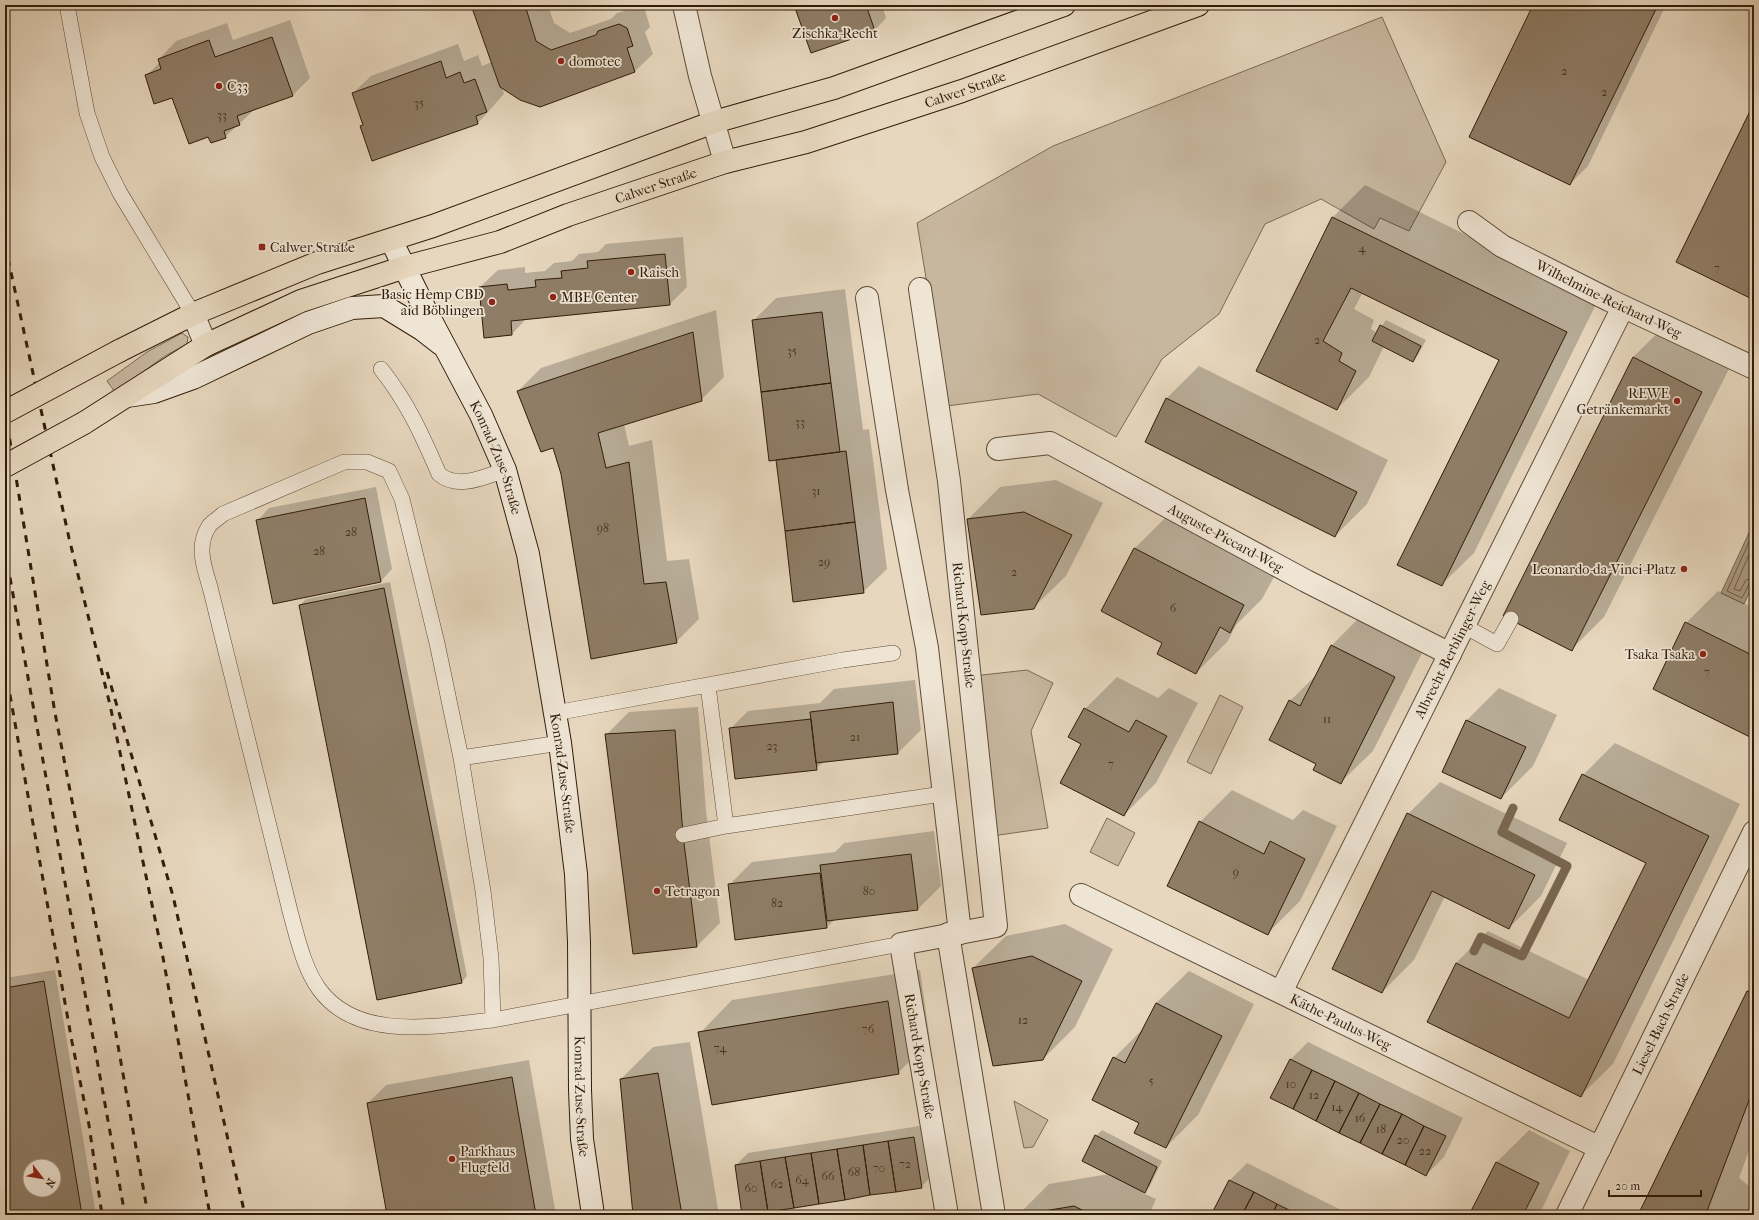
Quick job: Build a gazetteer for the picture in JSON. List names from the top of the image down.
{
  "streets": {
    "main road": ["Calwer Straße"],
    "street": [
      "Wilhelmine-Reichard-Weg",
      "Konrad-Zuse-Straße",
      "Auguste-Piccard-Weg",
      "Richard-Kopp-Straße",
      "Albrecht-Berblinger-Weg",
      "Käthe-Paulus-Weg",
      "Liesel-Bach-Straße"
    ]
  },
  "crossings": [
    ["Calwer Straße", "Konrad-Zuse-Straße"],
    ["Wilhelmine-Reichard-Weg", "Albrecht-Berblinger-Weg"],
    ["Auguste-Piccard-Weg", "Albrecht-Berblinger-Weg"],
    ["Albrecht-Berblinger-Weg", "Käthe-Paulus-Weg"],
    ["Käthe-Paulus-Weg", "Liesel-Bach-Straße"]
  ],
  "places": {
    "other": [
      "Zischka-Recht",
      "domotec",
      "C33",
      "Raisch",
      "MBE Center",
      "Basic Hemp CBD aid Böblingen",
      "REWE Getränkemarkt",
      "Leonardo-da-Vinci-Platz",
      "Tsaka Tsaka",
      "Tetragon",
      "Parkhaus Flugfeld"
    ],
    "transit": ["Calwer Straße"]
  },
  "house_numbers": [
    "2",
    "2",
    "35",
    "33",
    "4",
    "7",
    "2",
    "35",
    "33",
    "31",
    "98",
    "28",
    "28",
    "29",
    "2",
    "6",
    "7",
    "11",
    "21",
    "23",
    "7",
    "9",
    "80",
    "82",
    "12",
    "76",
    "74",
    "5",
    "10",
    "12",
    "14",
    "16",
    "18",
    "20",
    "22",
    "72",
    "70",
    "68",
    "66",
    "64",
    "62",
    "60"
  ],
  "scale_bar": "20 m",
  "north": "bottom right"
}
